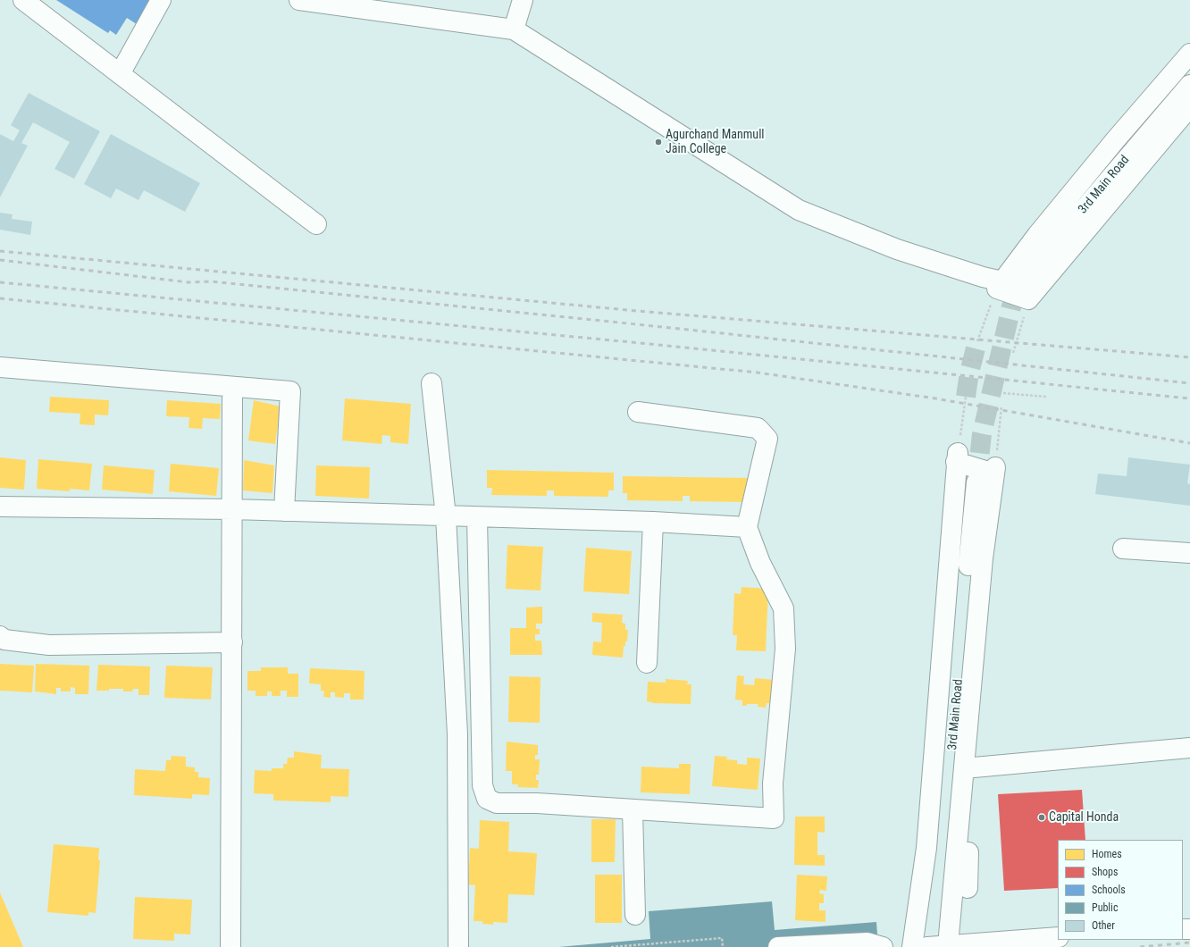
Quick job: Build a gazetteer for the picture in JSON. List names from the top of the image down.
{
  "streets": {
    "street": ["3rd Main Road"]
  },
  "places": ["Agurchand Manmull Jain College", "Capital Honda"],
  "legend": [
    "Homes",
    "Shops",
    "Schools",
    "Public",
    "Other"
  ]
}
